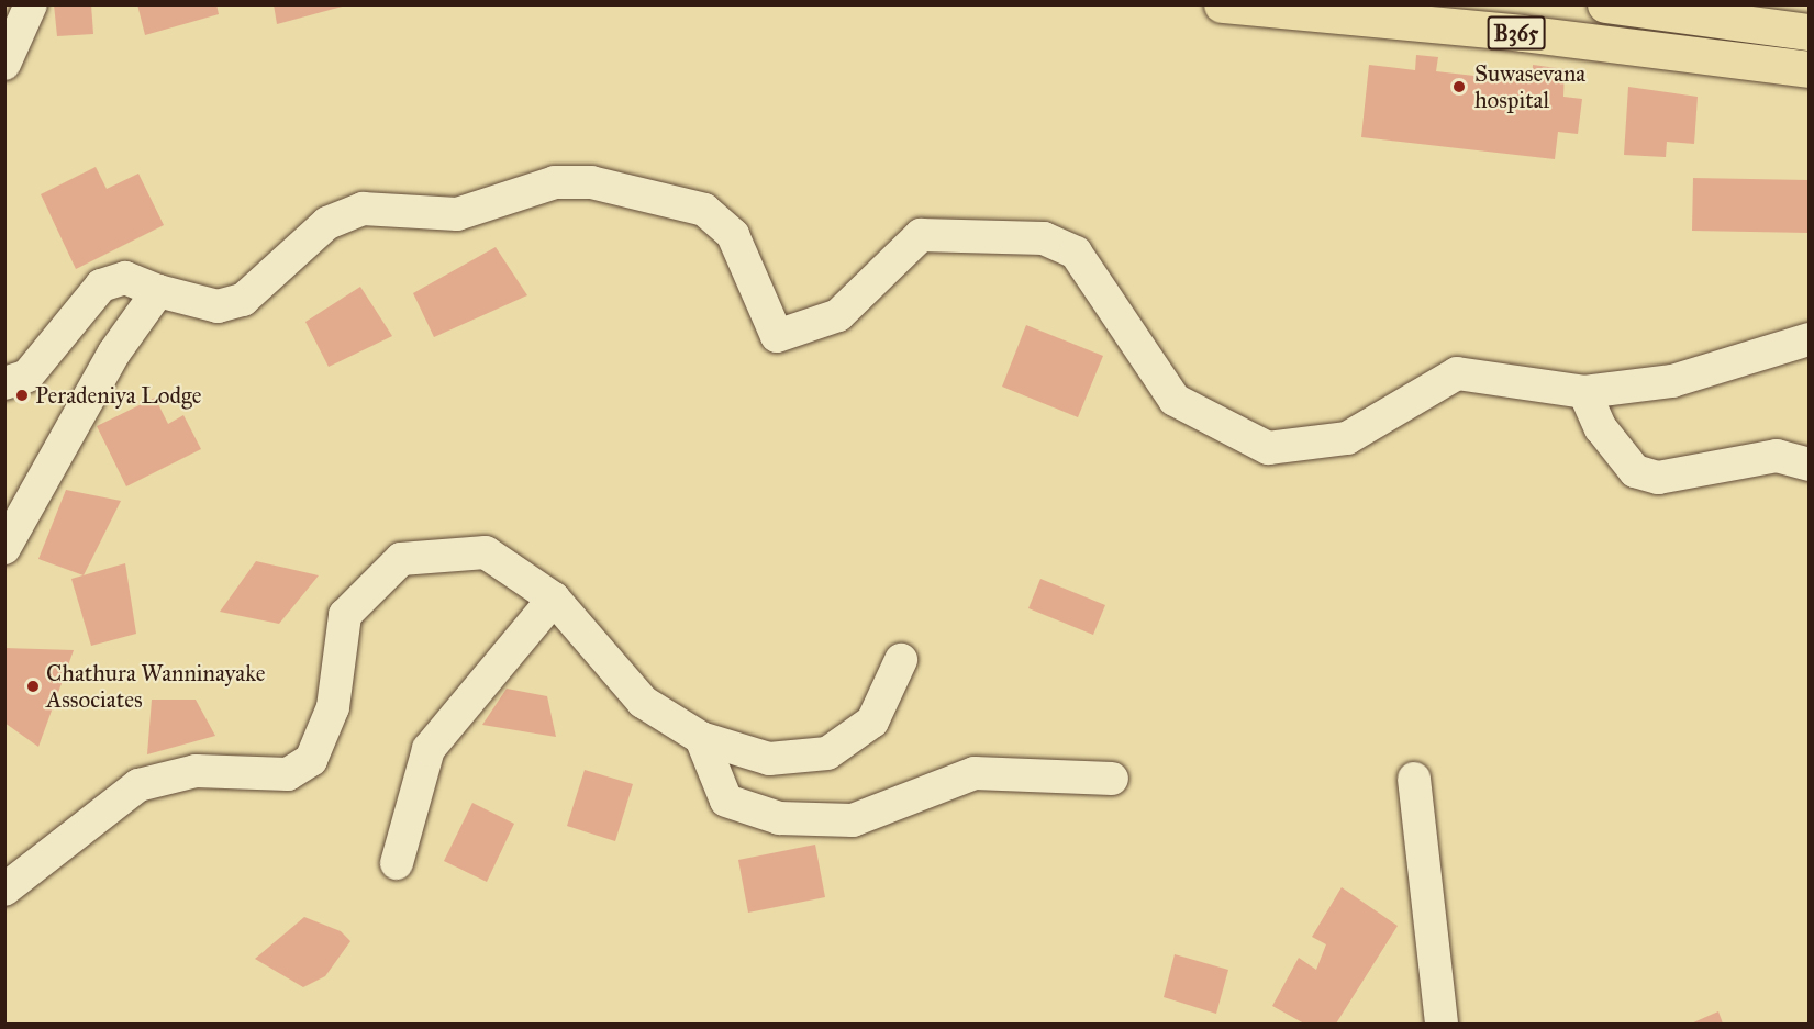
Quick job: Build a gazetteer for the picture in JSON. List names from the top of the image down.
{
  "streets": {
    "main road": ["B365"]
  },
  "places": ["Suwasevana hospital", "Peradeniya Lodge", "Chathura Wanninayake Associates"]
}
